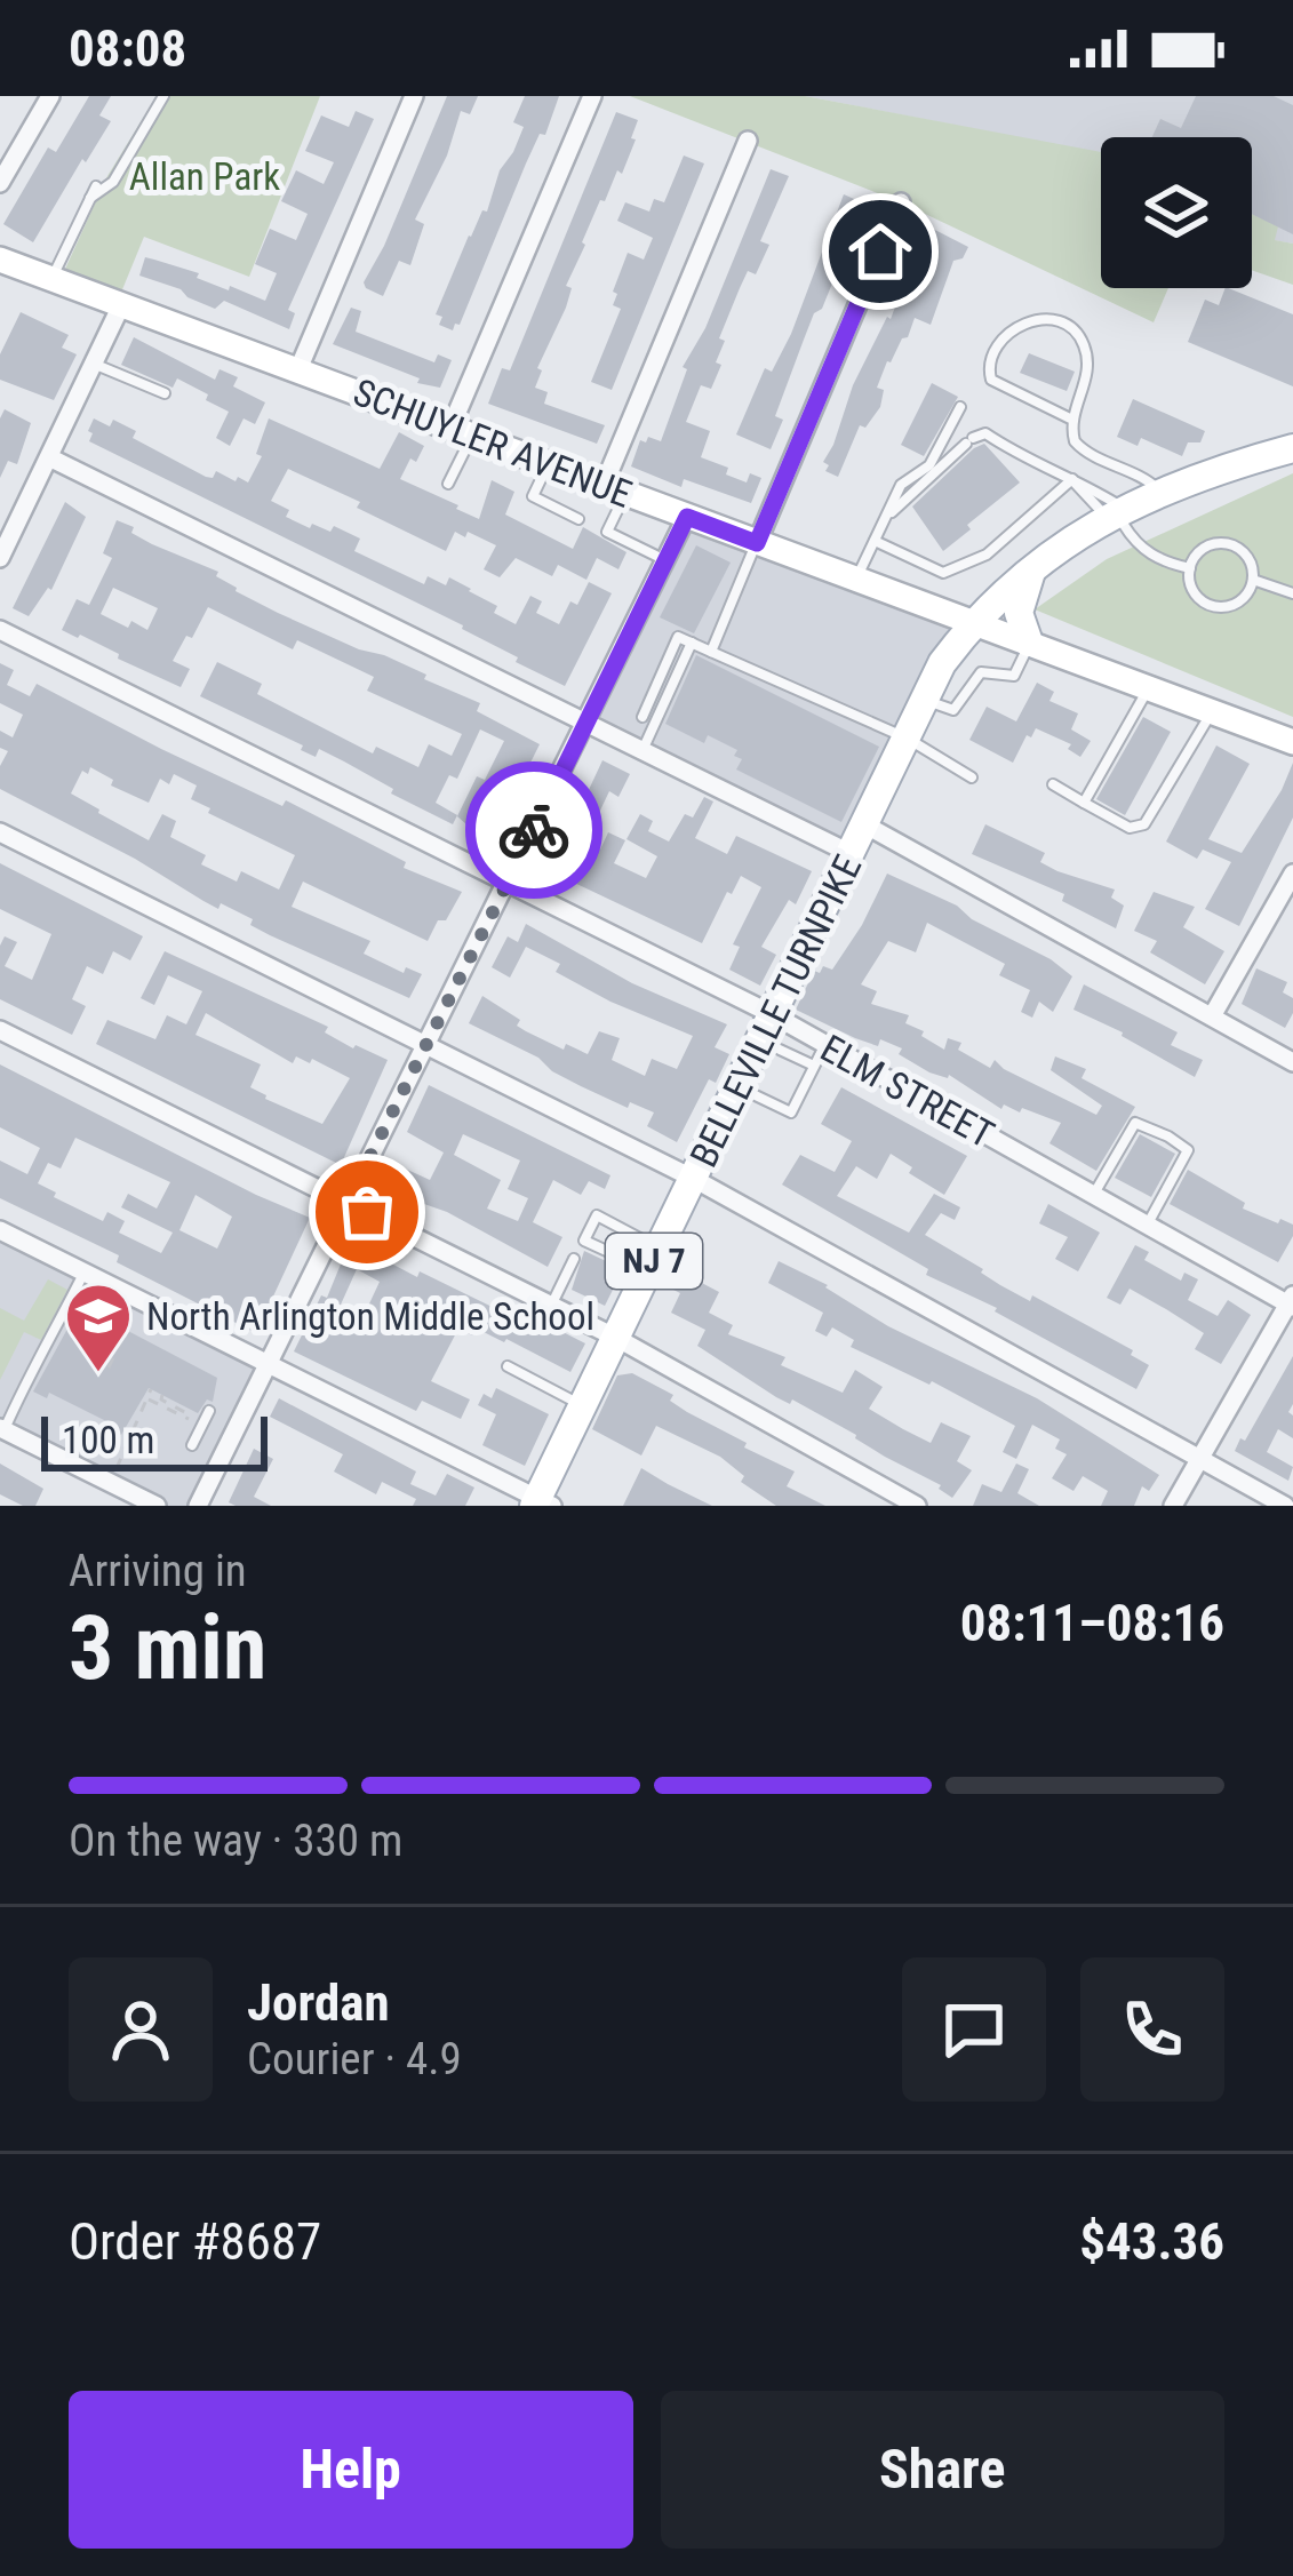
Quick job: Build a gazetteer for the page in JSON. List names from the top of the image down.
{
  "streets": {
    "main road": ["BELLEVILLE TURNPIKE", "NJ 7"],
    "street": ["SCHUYLER AVENUE", "ELM STREET"]
  },
  "crossings": [
    ["SCHUYLER AVENUE", "BELLEVILLE TURNPIKE"],
    ["BELLEVILLE TURNPIKE", "ELM STREET"]
  ],
  "parks": ["Allan Park"],
  "places": {
    "school or university": ["North Arlington Middle School"]
  },
  "scale_bar": "100 m",
  "page": {
    "status": "08:08",
    "scale": "100 m",
    "heading": ["3 min", "Arriving in", "08:11–08:16"],
    "panel": [
      "Jordan",
      "Courier · 4.9",
      "Order #8687",
      "$43.36"
    ],
    "bar": "On the way · 330 m",
    "buttons": ["Help", "Share"]
  }
}
